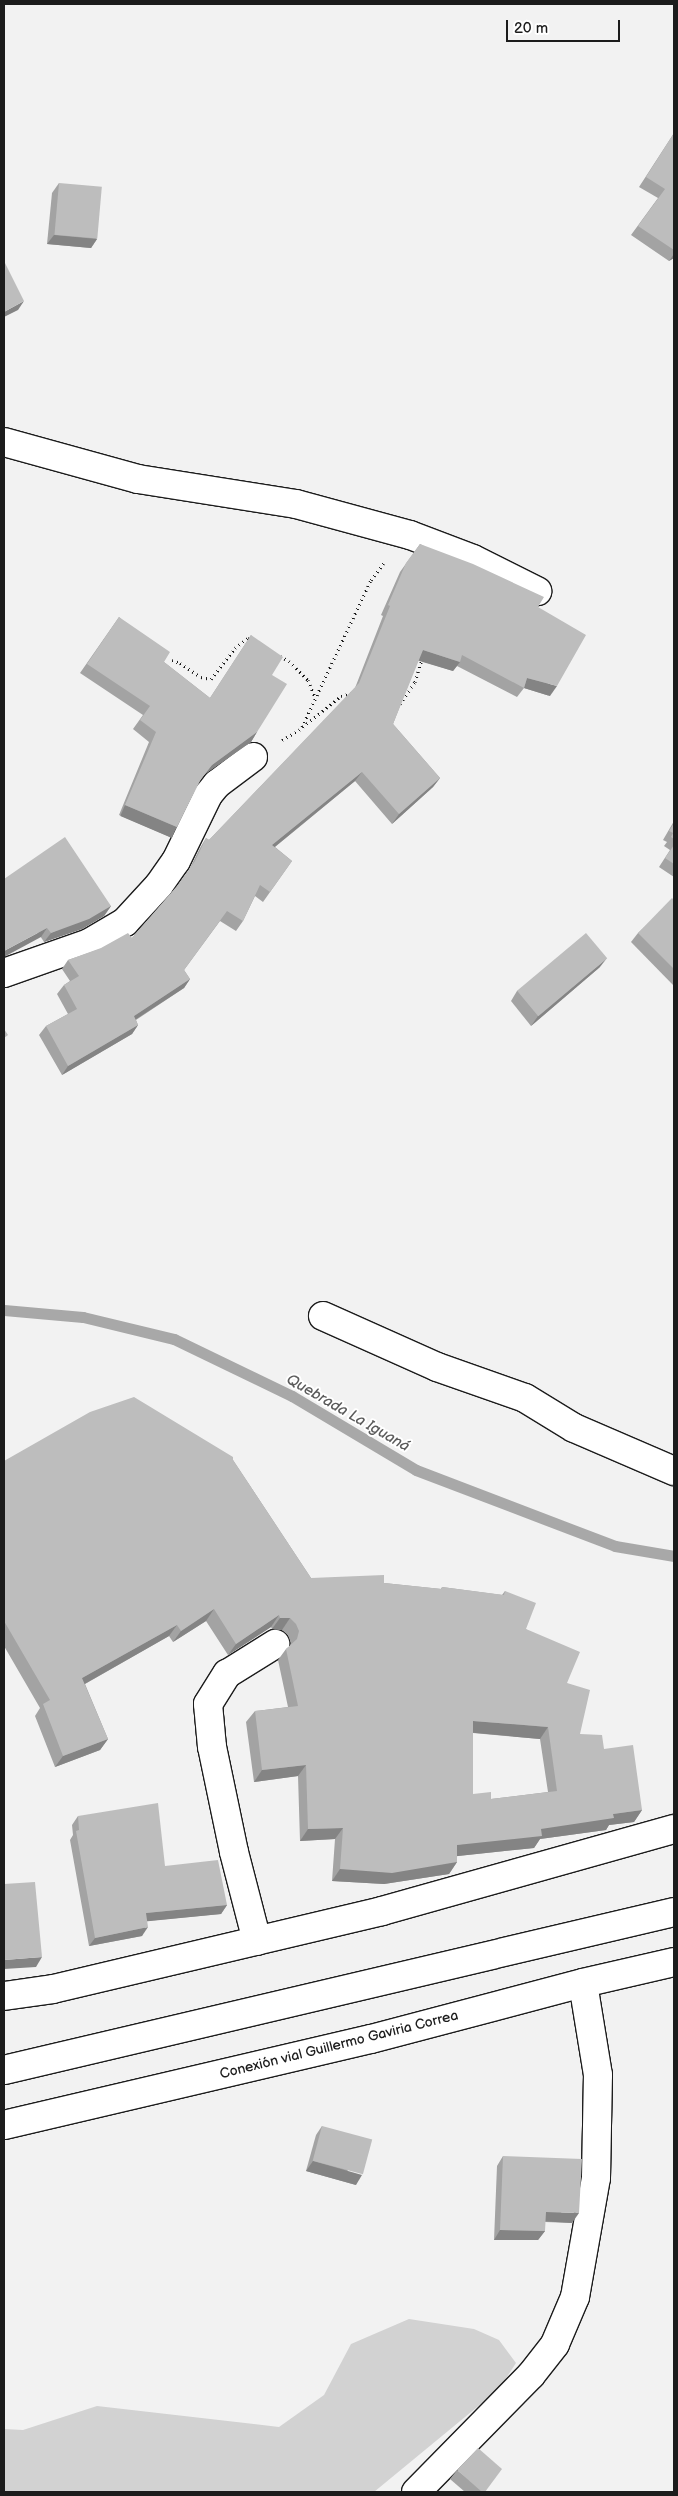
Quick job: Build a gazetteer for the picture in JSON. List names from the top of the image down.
{
  "streets": {
    "main road": ["Conexión vial Guillermo Gaviria Correa"]
  },
  "water": ["Quebrada La Iguaná"],
  "scale_bar": "20 m"
}
